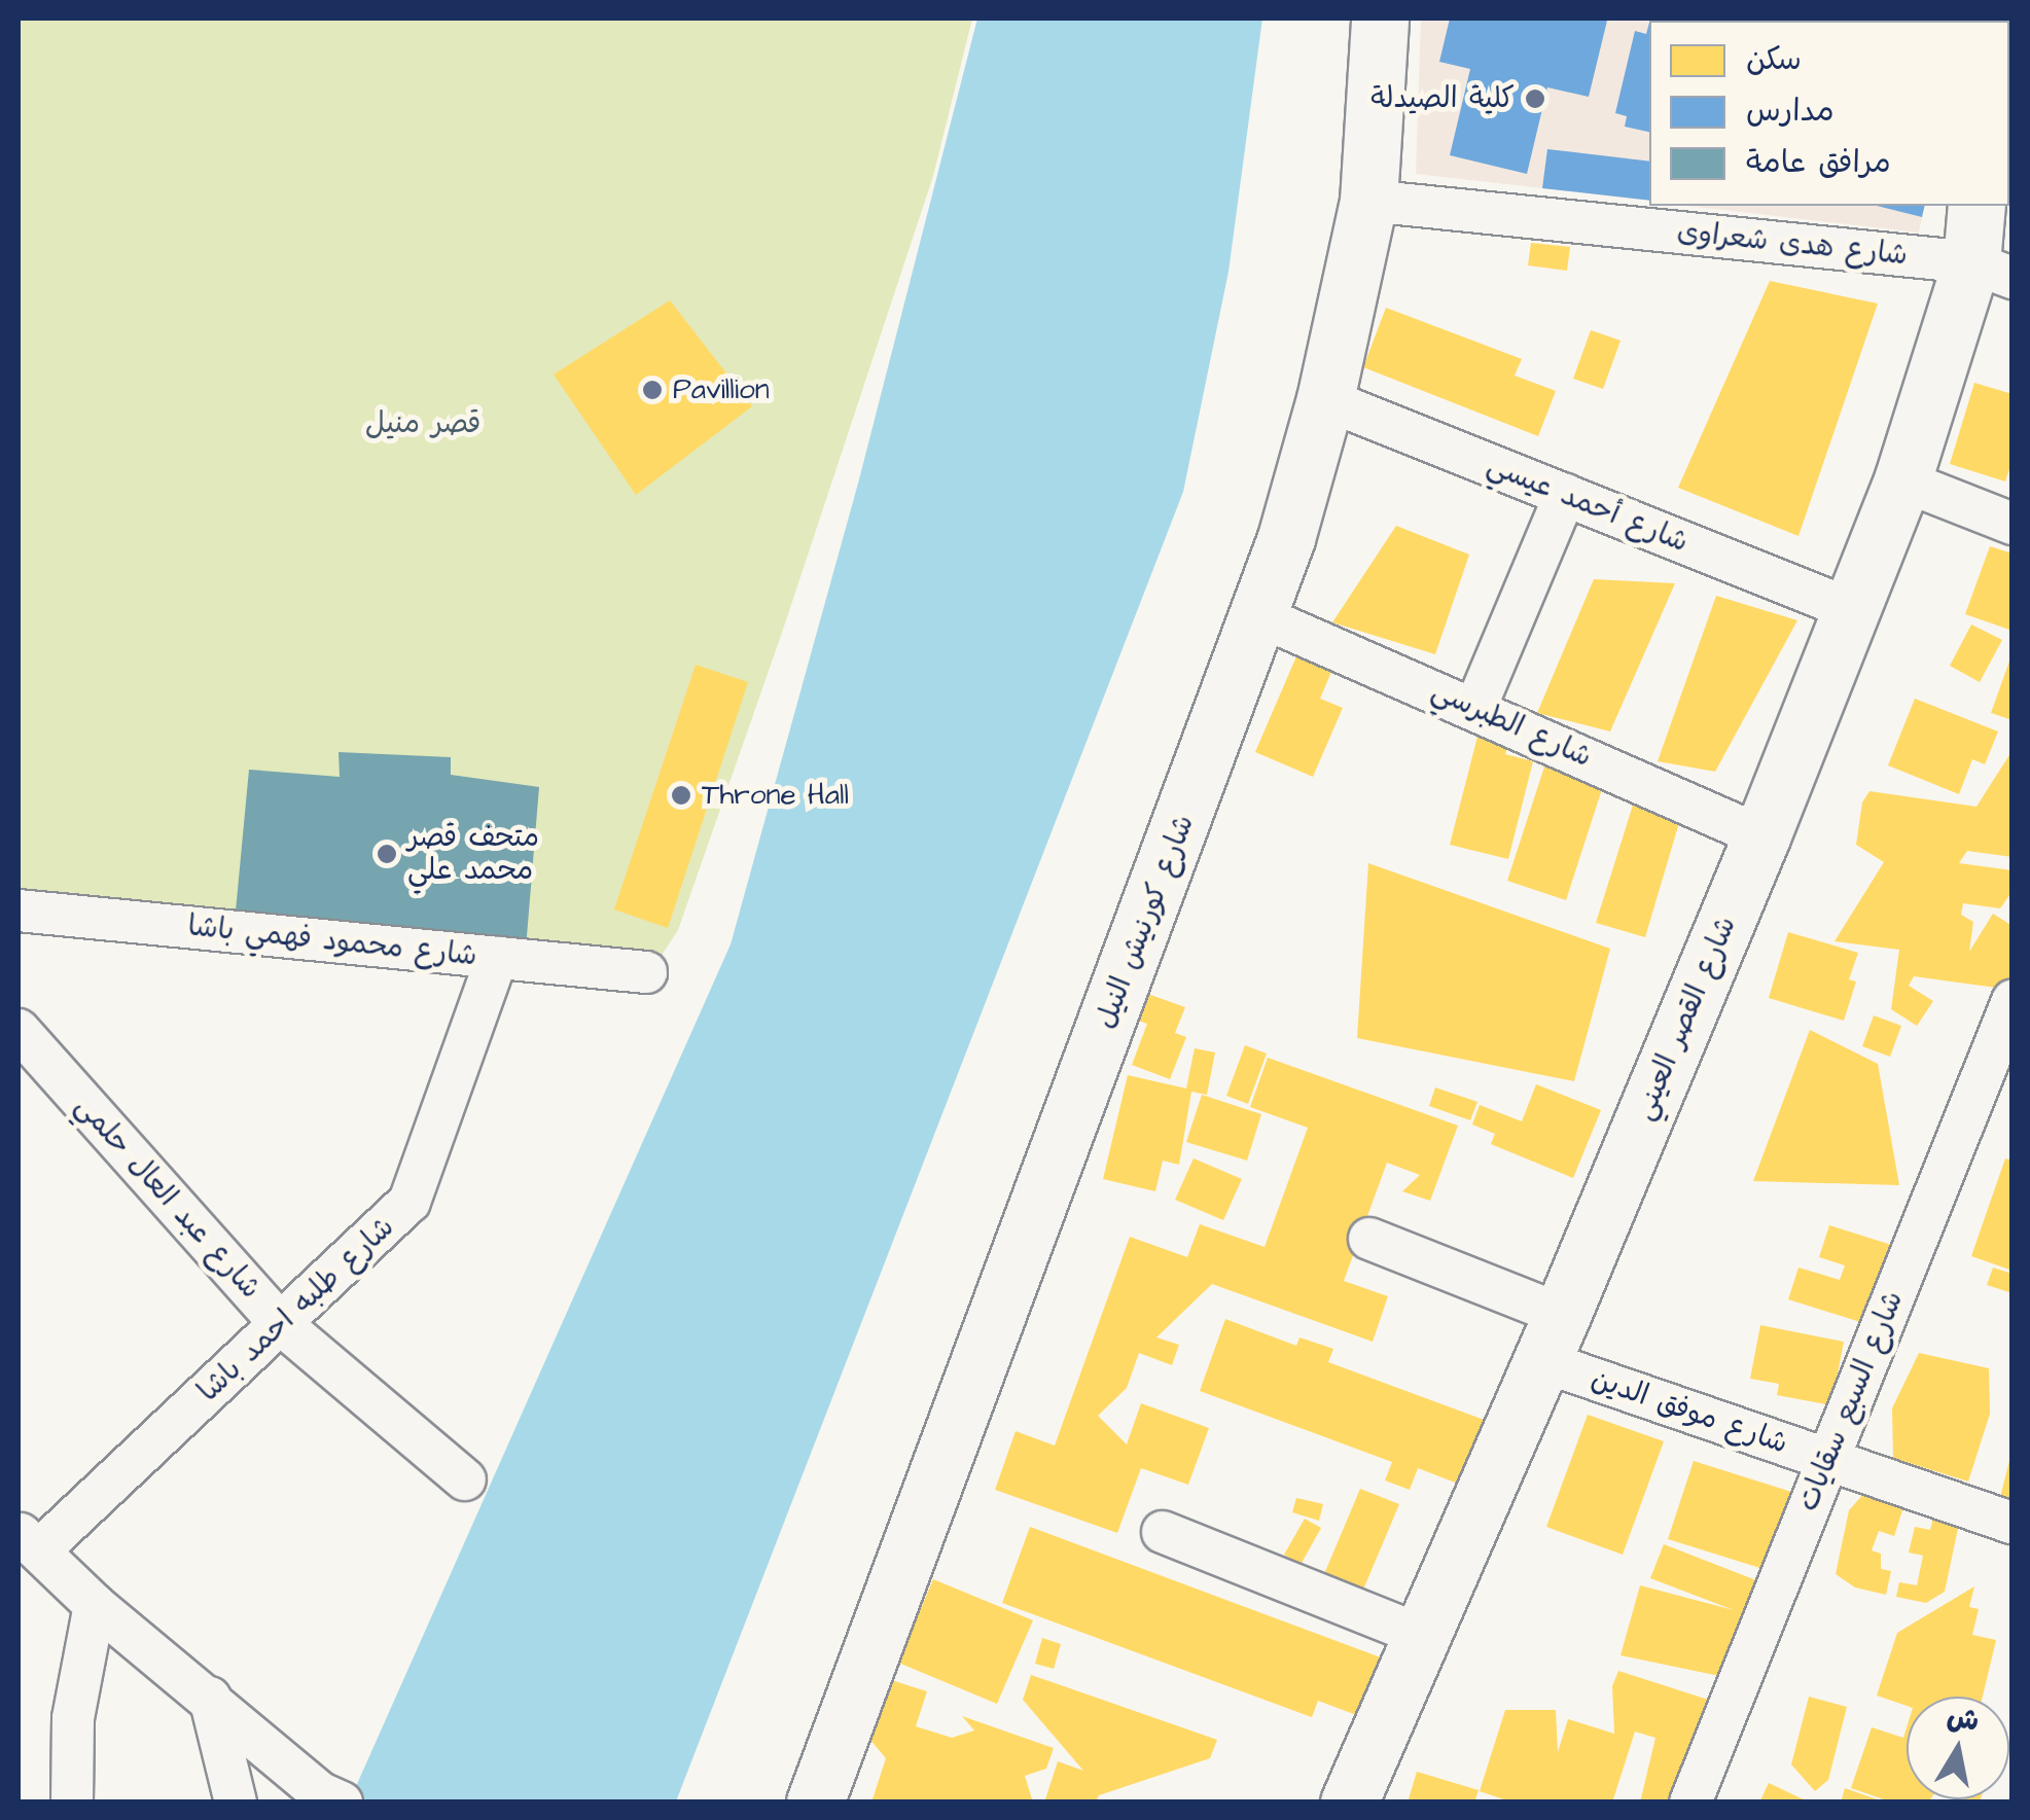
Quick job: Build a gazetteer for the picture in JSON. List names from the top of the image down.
{
  "streets": {
    "highway": ["شارع كورنيش النيل", "شارع القصر العيني"],
    "street": [
      "شارع هدى شعراوى",
      "شارع أحمد عيسي",
      "شارع الطبرسي",
      "شارع محمود فهمي باشا",
      "شارع عبد العال حلمي",
      "شارع طلبه احمد باشا",
      "شارع السبع سقايات",
      "شارع موفق الدين"
    ]
  },
  "crossings": [
    ["شارع هدى شعراوى", "شارع كورنيش النيل"],
    ["شارع هدى شعراوى", "شارع القصر العيني"],
    ["شارع أحمد عيسي", "شارع كورنيش النيل"],
    ["شارع أحمد عيسي", "شارع القصر العيني"],
    ["شارع الطبرسي", "شارع كورنيش النيل"],
    ["شارع الطبرسي", "شارع القصر العيني"],
    ["شارع محمود فهمي باشا", "شارع طلبه احمد باشا"],
    ["شارع القصر العيني", "شارع موفق الدين"],
    ["شارع عبد العال حلمي", "شارع طلبه احمد باشا"],
    ["شارع السبع سقايات", "شارع موفق الدين"]
  ],
  "parks": ["قصر منيل"],
  "places": [
    "كلية الصيدلة",
    "Pavillion",
    "Throne Hall",
    "متحف قصر محمد علي"
  ],
  "legend": ["سكن", "مدارس", "مرافق عامة"],
  "north": "top"
}
